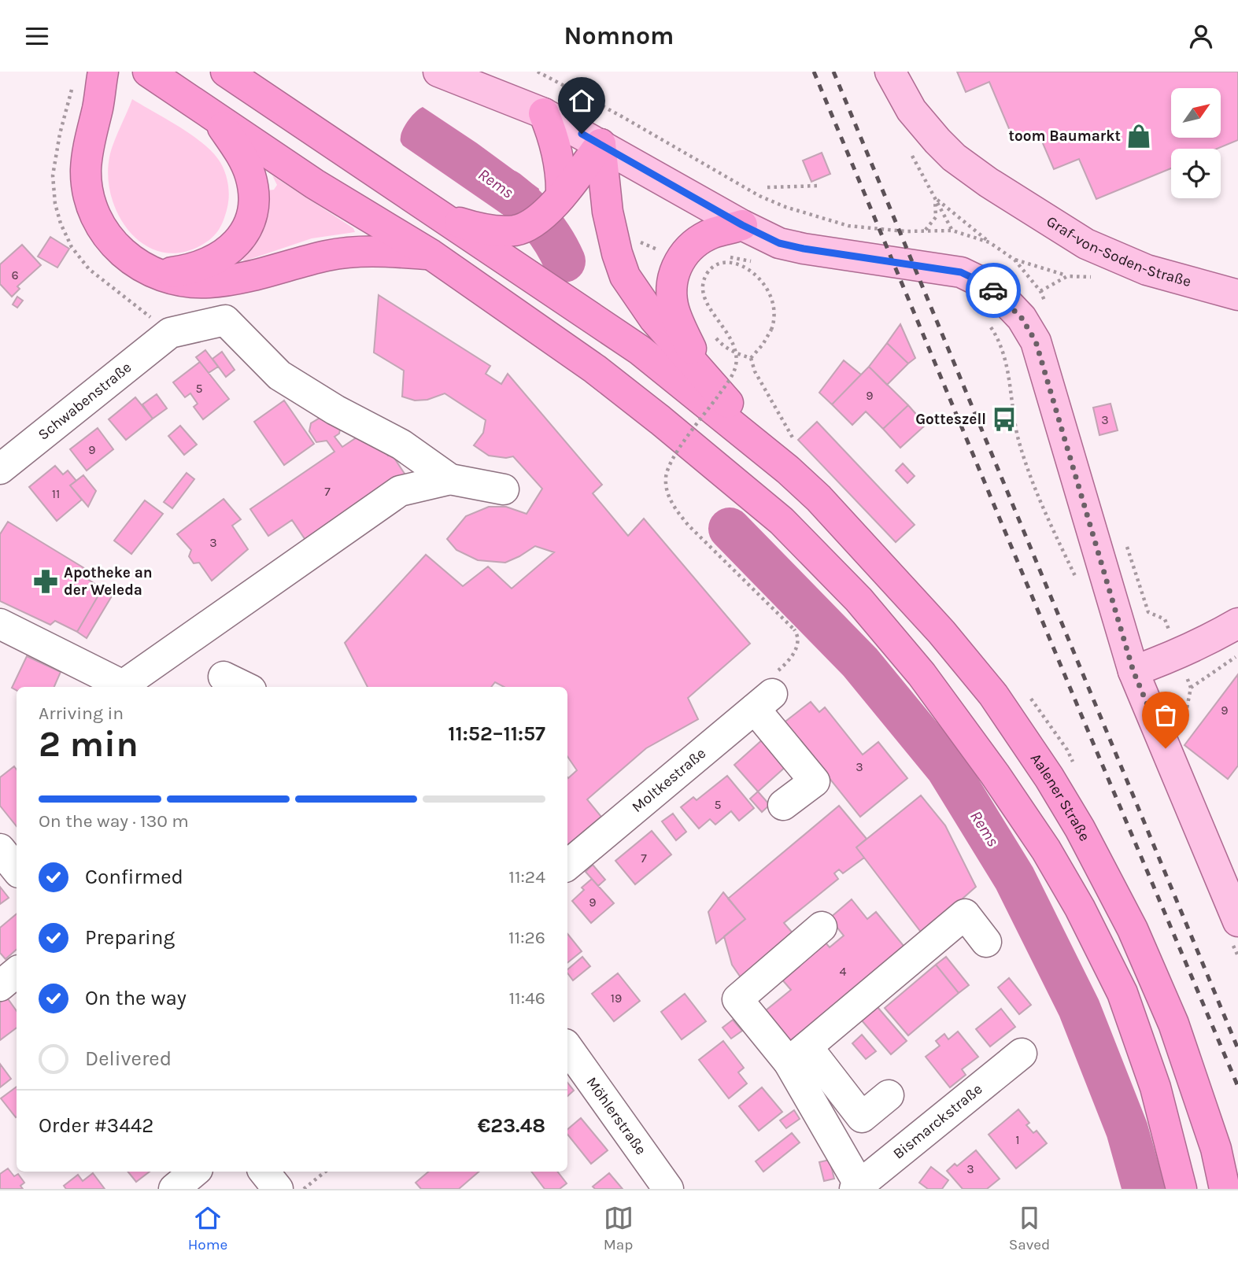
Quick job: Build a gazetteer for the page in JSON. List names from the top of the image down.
{
  "streets": {
    "highway": ["Aalener Straße"],
    "main road": ["Graf-von-Soden-Straße"],
    "street": [
      "Schwabenstraße",
      "Moltkestraße",
      "Möhlerstraße",
      "Bismarckstraße"
    ]
  },
  "water": ["Rems"],
  "places": {
    "shop": ["toom Baumarkt"],
    "bus stop": ["Gotteszell"],
    "pharmacy": ["Apotheke an der Weleda"]
  },
  "house_numbers": [
    "6",
    "5",
    "9",
    "3",
    "9",
    "7",
    "11",
    "3",
    "9",
    "3",
    "5",
    "7",
    "9",
    "4",
    "19",
    "1",
    "3"
  ],
  "north": "top right",
  "page": {
    "header": "Nomnom",
    "heading": ["2 min", "Arriving in", "11:52–11:57"],
    "panel": ["Order #3442", "€23.48"],
    "bar": "On the way · 130 m",
    "list": [
      ["Confirmed", "11:24"],
      ["Preparing", "11:26"],
      ["On the way", "11:46"],
      "Delivered"
    ],
    "tabs": ["Home", "Map", "Saved"]
  }
}
